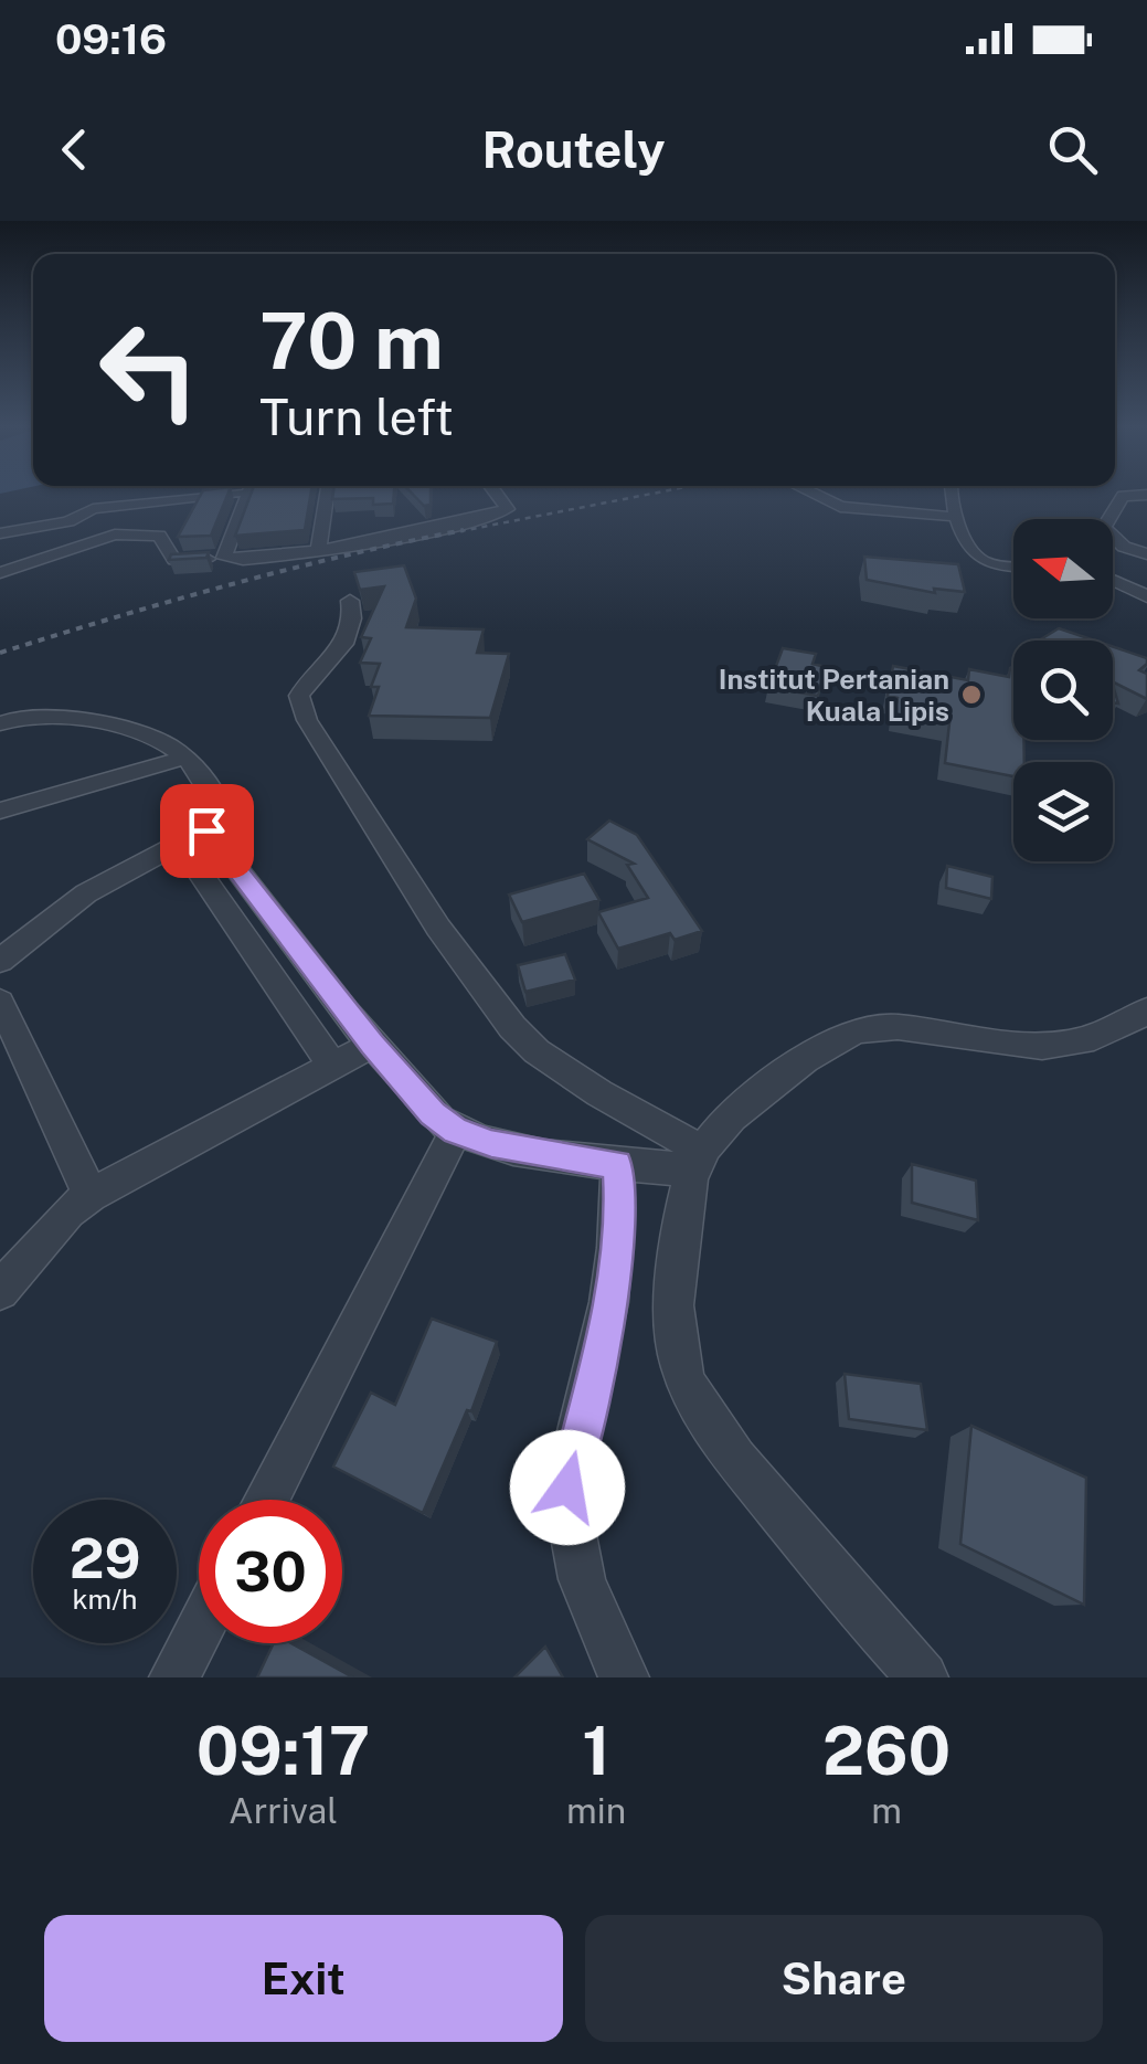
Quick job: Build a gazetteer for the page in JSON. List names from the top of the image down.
{
  "places": ["Institut Pertanian Kuala Lipis"],
  "north": "left",
  "page": {
    "status": "09:16",
    "header": "Routely",
    "turn": ["70 m", "Turn left"],
    "speed": "29 km/h",
    "limit": "30",
    "eta": [
      "09:17",
      "Arrival",
      "1",
      "min",
      "260",
      "m"
    ],
    "buttons": ["Exit", "Share"]
  }
}
